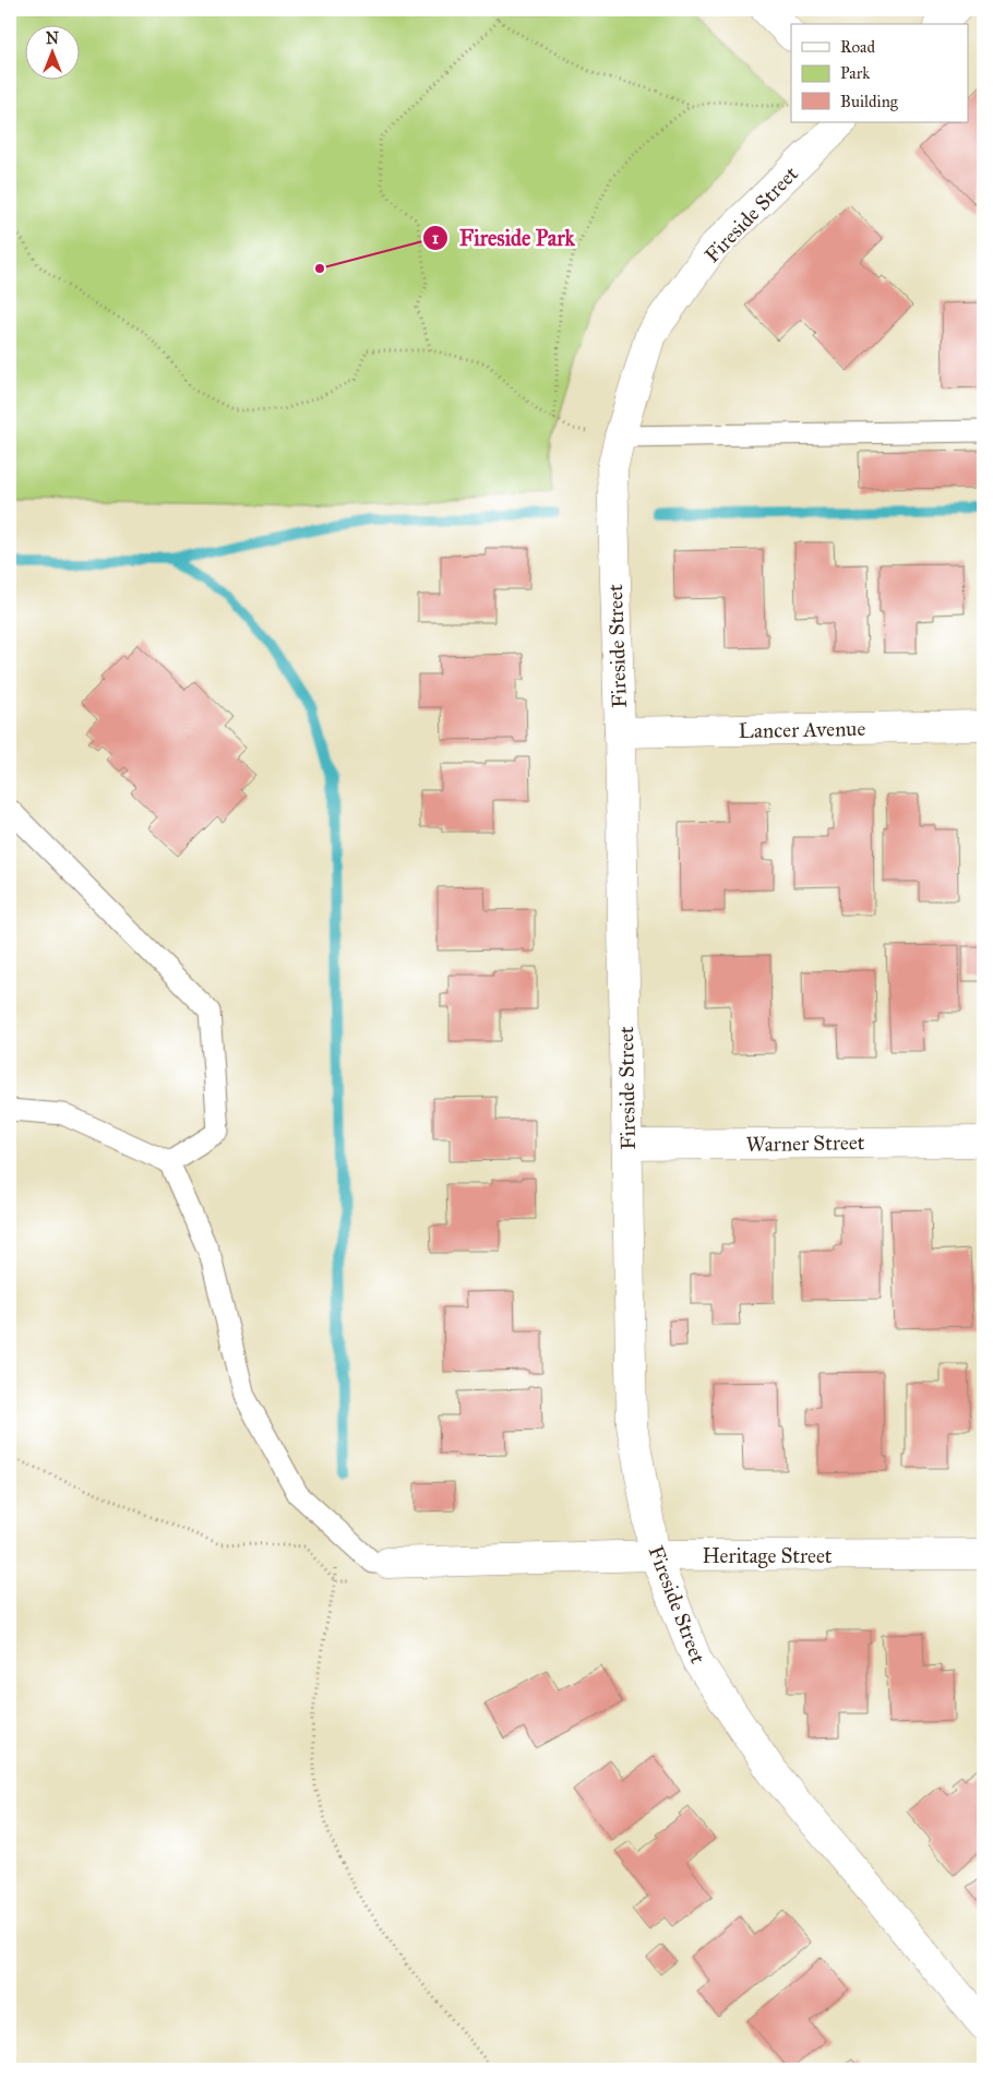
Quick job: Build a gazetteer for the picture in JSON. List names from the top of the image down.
{
  "streets": {
    "street": [
      "Fireside Street",
      "Lancer Avenue",
      "Warner Street",
      "Heritage Street"
    ]
  },
  "crossings": [
    ["Fireside Street", "Lancer Avenue"],
    ["Fireside Street", "Warner Street"],
    ["Fireside Street", "Heritage Street"]
  ],
  "places": ["Fireside Park"],
  "legend": ["Road", "Park", "Building"],
  "north": "top"
}
